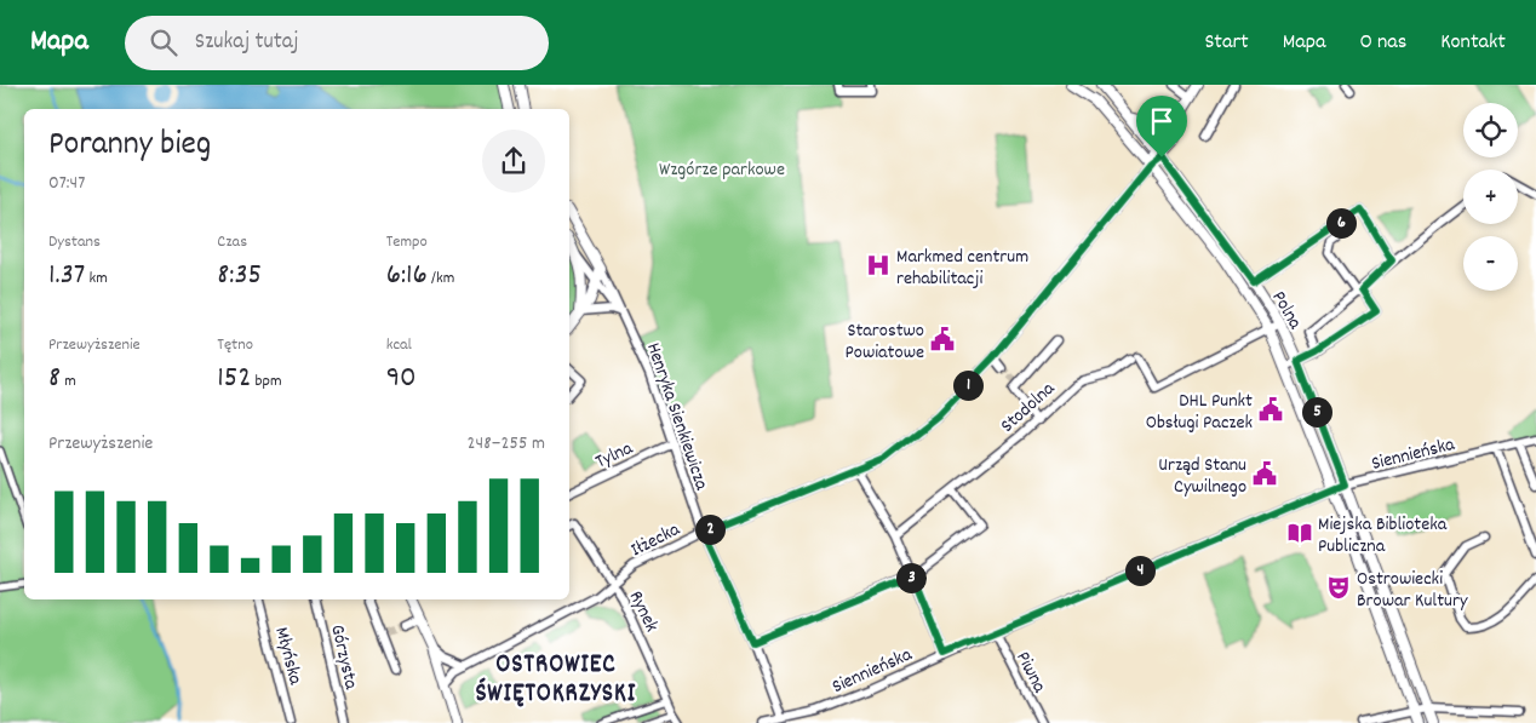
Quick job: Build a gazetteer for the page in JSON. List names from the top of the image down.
{
  "streets": {
    "street": [
      "Polna",
      "Stodolna",
      "Henryka Sienkiewicza",
      "Siennieńska",
      "Tylna",
      "Iłżecka",
      "Rynek",
      "Młyńska",
      "Górzysta",
      "Piwna"
    ]
  },
  "crossings": [
    ["Polna", "Stodolna"],
    ["Polna", "Siennieńska"],
    ["Polna", "Iłżecka"],
    ["Henryka Sienkiewicza", "Siennieńska"],
    ["Henryka Sienkiewicza", "Tylna"],
    ["Henryka Sienkiewicza", "Iłżecka"],
    ["Siennieńska", "Piwna"],
    ["Iłżecka", "Rynek"]
  ],
  "districts": ["OSTROWIEC ŚWIĘTOKRZYSKI"],
  "parks": ["Wzgórze parkowe"],
  "places": {
    "hospital": ["Markmed centrum rehabilitacji"],
    "public building": ["Starostwo Powiatowe", "DHL Punkt Obsługi Paczek", "Urząd Stanu Cywilnego"],
    "library": ["Miejska Biblioteka Publiczna"],
    "theatre": ["Ostrowiecki Browar Kultury"]
  },
  "page": {
    "header": "Mapa",
    "search": "Szukaj tutaj",
    "nav": [
      "Start",
      "Mapa",
      "O nas",
      "Kontakt"
    ],
    "map_buttons": ["+", "−"],
    "heading": ["Poranny bieg", "07:47"],
    "pins": [
      "6",
      "1",
      "5",
      "2",
      "4",
      "3"
    ],
    "stats": [
      ["Dystans", "1.37 km"],
      ["Czas", "8:35"],
      ["Tempo", "6:16 /km"],
      ["Przewyższenie", "8 m"],
      ["Tętno", "152 bpm"],
      ["kcal", "90"]
    ],
    "chart": ["Przewyższenie", "248–255 m"]
  }
}
